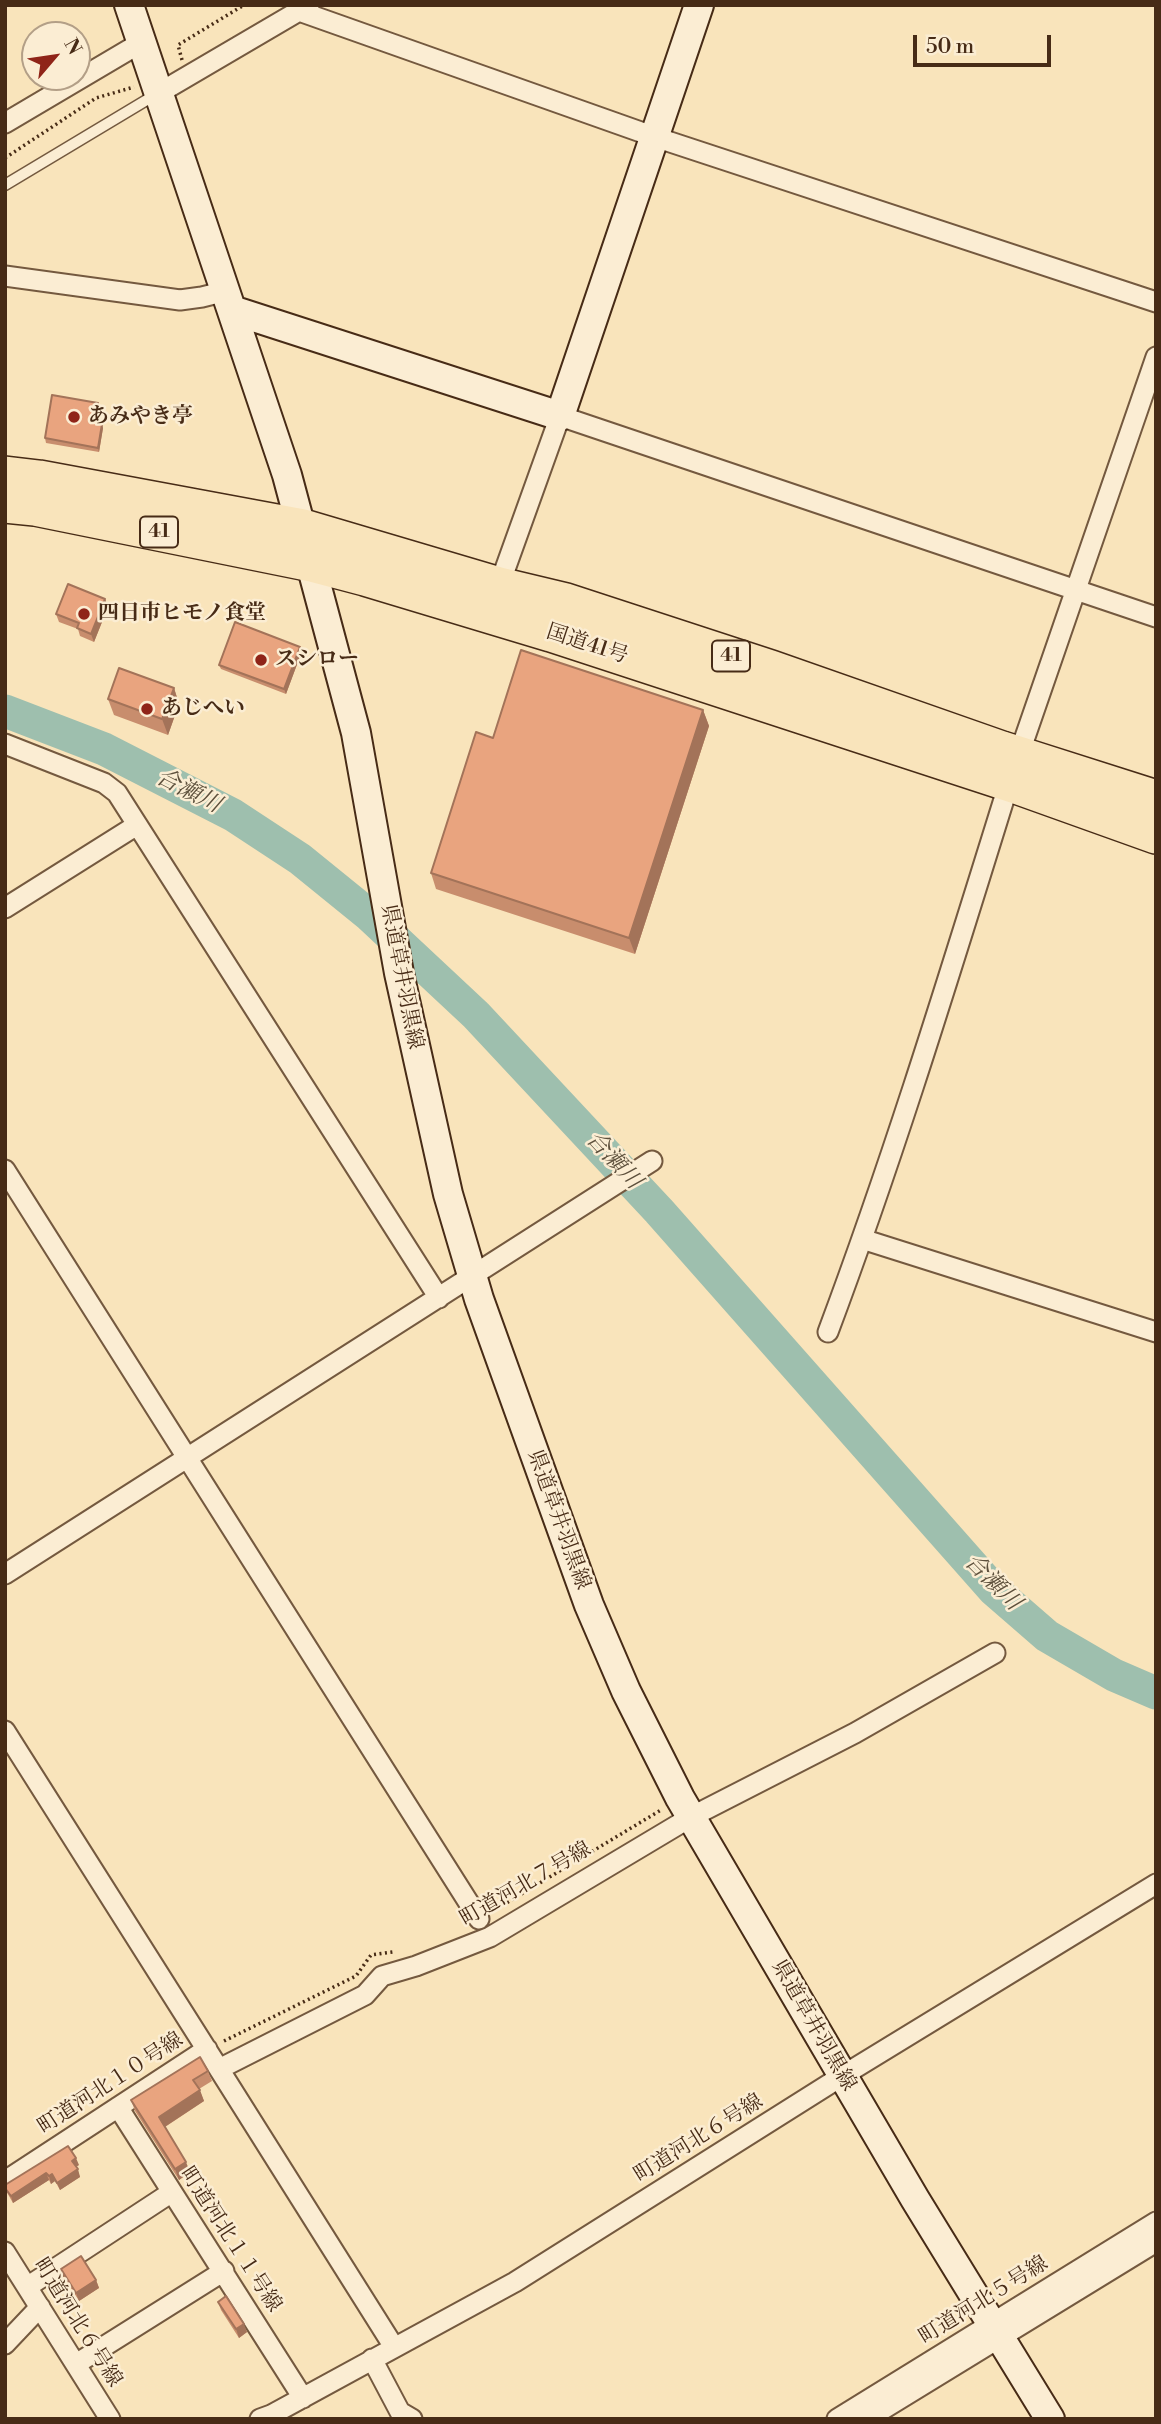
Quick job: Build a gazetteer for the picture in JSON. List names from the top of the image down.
{
  "streets": {
    "highway": ["41", "国道41号"],
    "main road": ["県道草井羽黒線"],
    "street": [
      "町道河北７号線",
      "町道河北１０号線",
      "町道河北６号線",
      "町道河北１１号線",
      "町道河北５号線"
    ]
  },
  "crossings": [
    ["国道41号", "県道草井羽黒線"],
    ["県道草井羽黒線", "町道河北７号線"],
    ["県道草井羽黒線", "町道河北６号線"],
    ["県道草井羽黒線", "町道河北５号線"],
    ["町道河北１０号線", "町道河北１１号線"],
    ["町道河北６号線", "町道河北１１号線"]
  ],
  "water": ["合瀬川"],
  "places": [
    "あみやき亭",
    "四日市ヒモノ食堂",
    "スシロー",
    "あじへい"
  ],
  "scale_bar": "50 m",
  "north": "top right"
}
